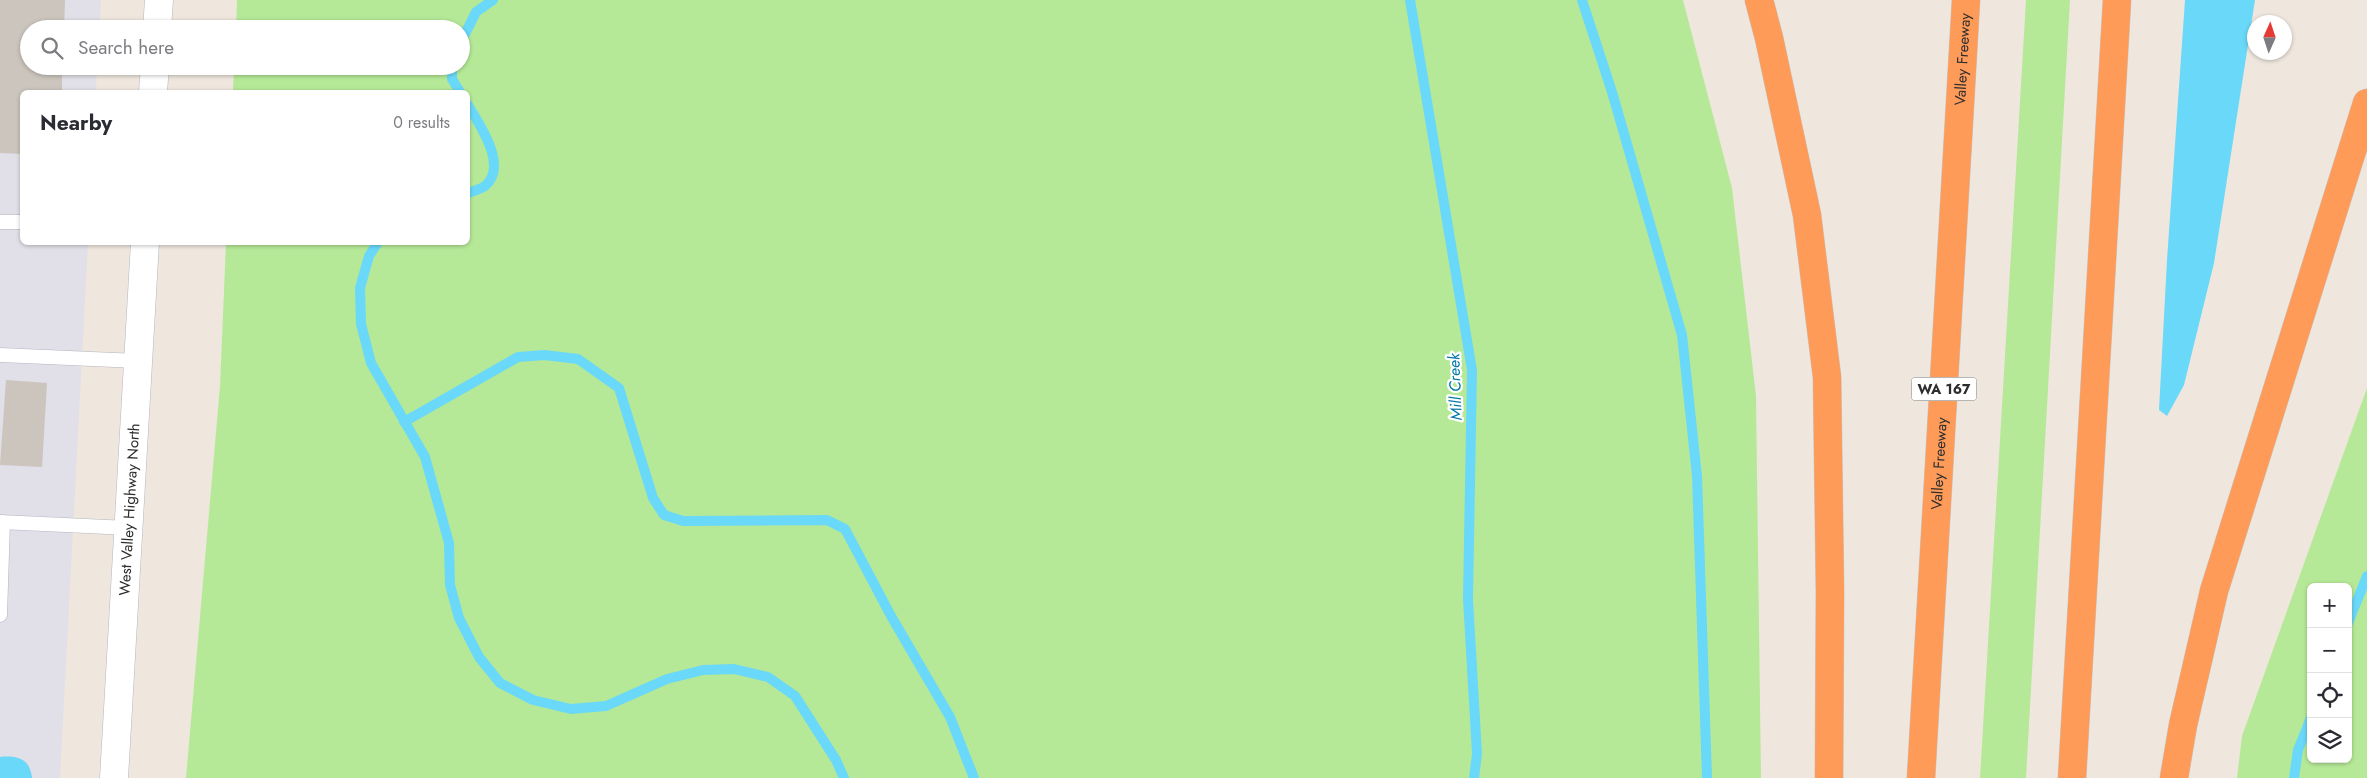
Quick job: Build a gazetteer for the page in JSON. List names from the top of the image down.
{
  "streets": {
    "highway": ["Valley Freeway", "WA 167"],
    "main road": ["West Valley Highway North"]
  },
  "water": ["Mill Creek"],
  "north": "top",
  "page": {
    "search": "Search here",
    "heading": ["Nearby", "0 results"],
    "map_buttons": ["+", "−"]
  }
}
